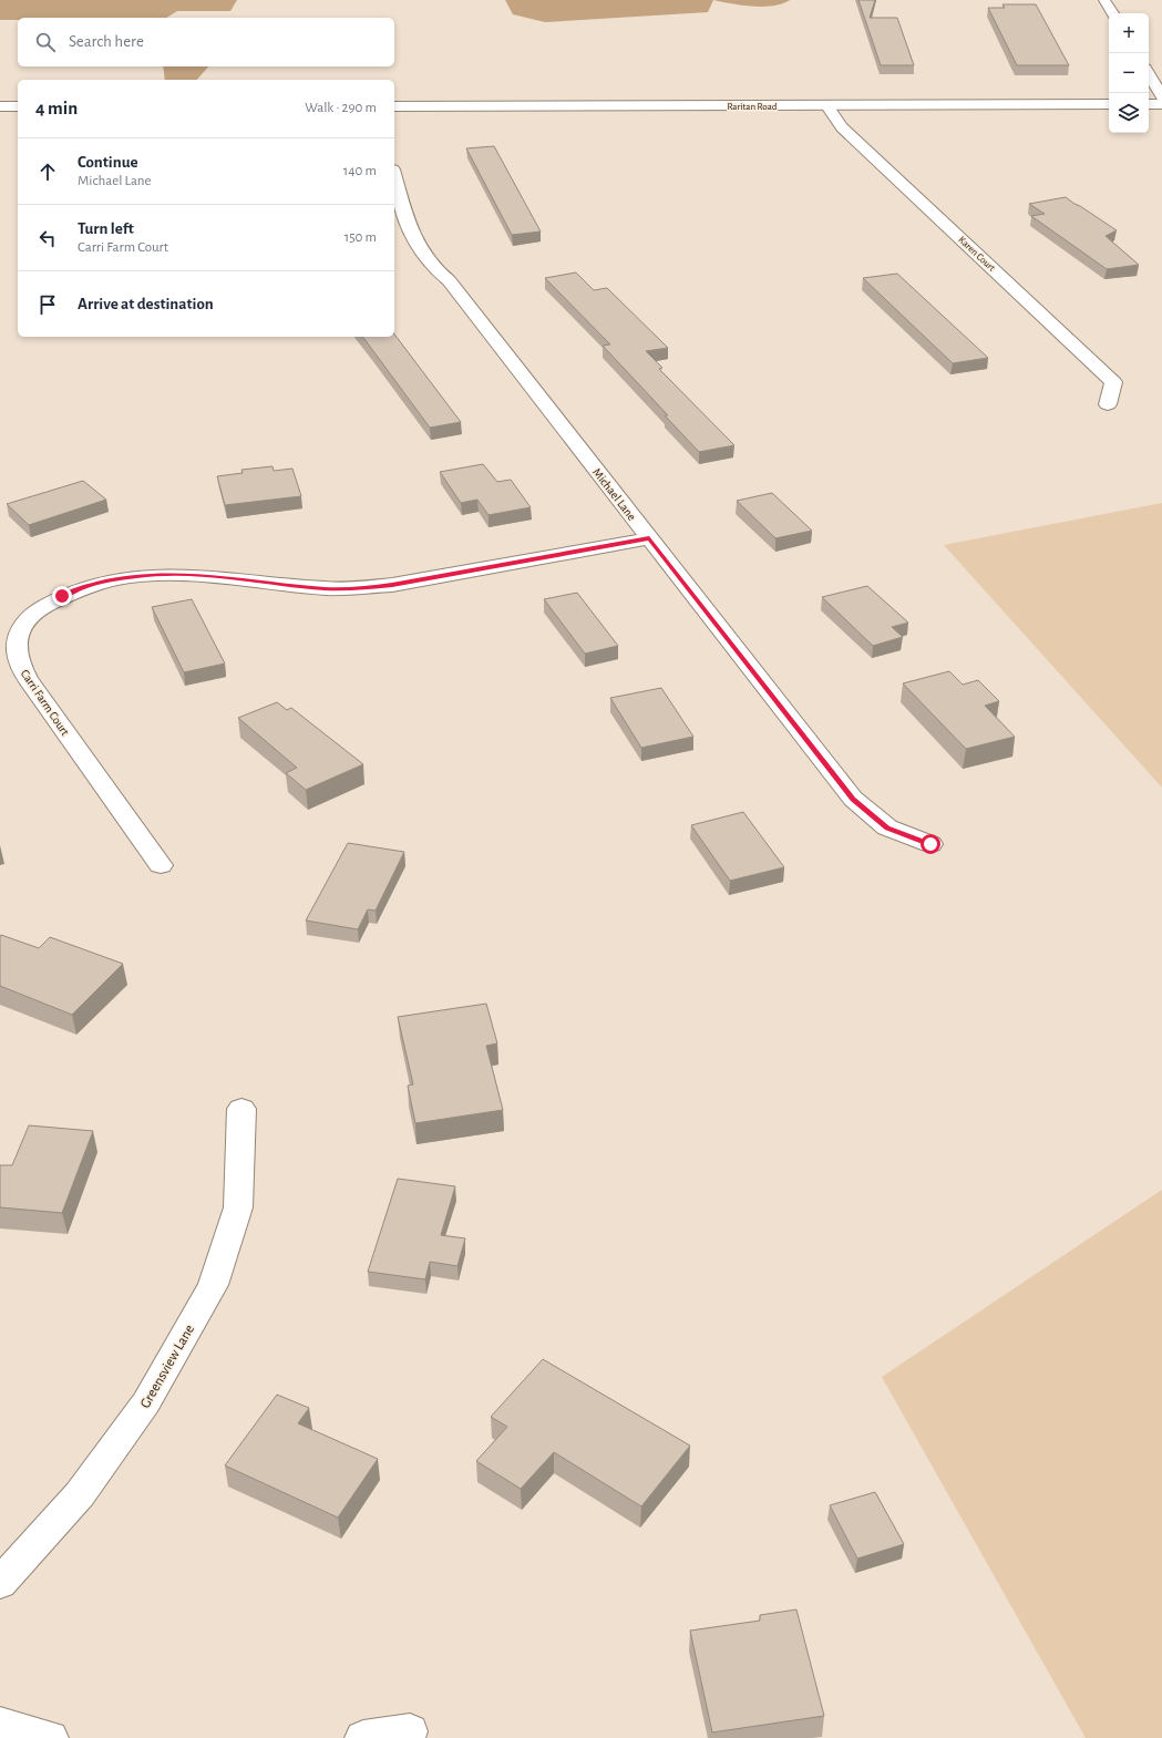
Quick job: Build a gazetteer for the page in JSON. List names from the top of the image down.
{
  "streets": {
    "street": [
      "Raritan Road",
      "Karen Court",
      "Michael Lane",
      "Carri Farm Court",
      "Greensview Lane"
    ]
  },
  "crossings": [
    ["Raritan Road", "Karen Court"],
    ["Michael Lane", "Carri Farm Court"]
  ],
  "page": {
    "map_buttons": ["+", "−"],
    "search": "Search here",
    "heading": ["4 min", "Walk · 290 m"],
    "list": [
      ["Continue", "Michael Lane", "140 m"],
      ["Turn left", "Carri Farm Court", "150 m"],
      "Arrive at destination"
    ]
  }
}
